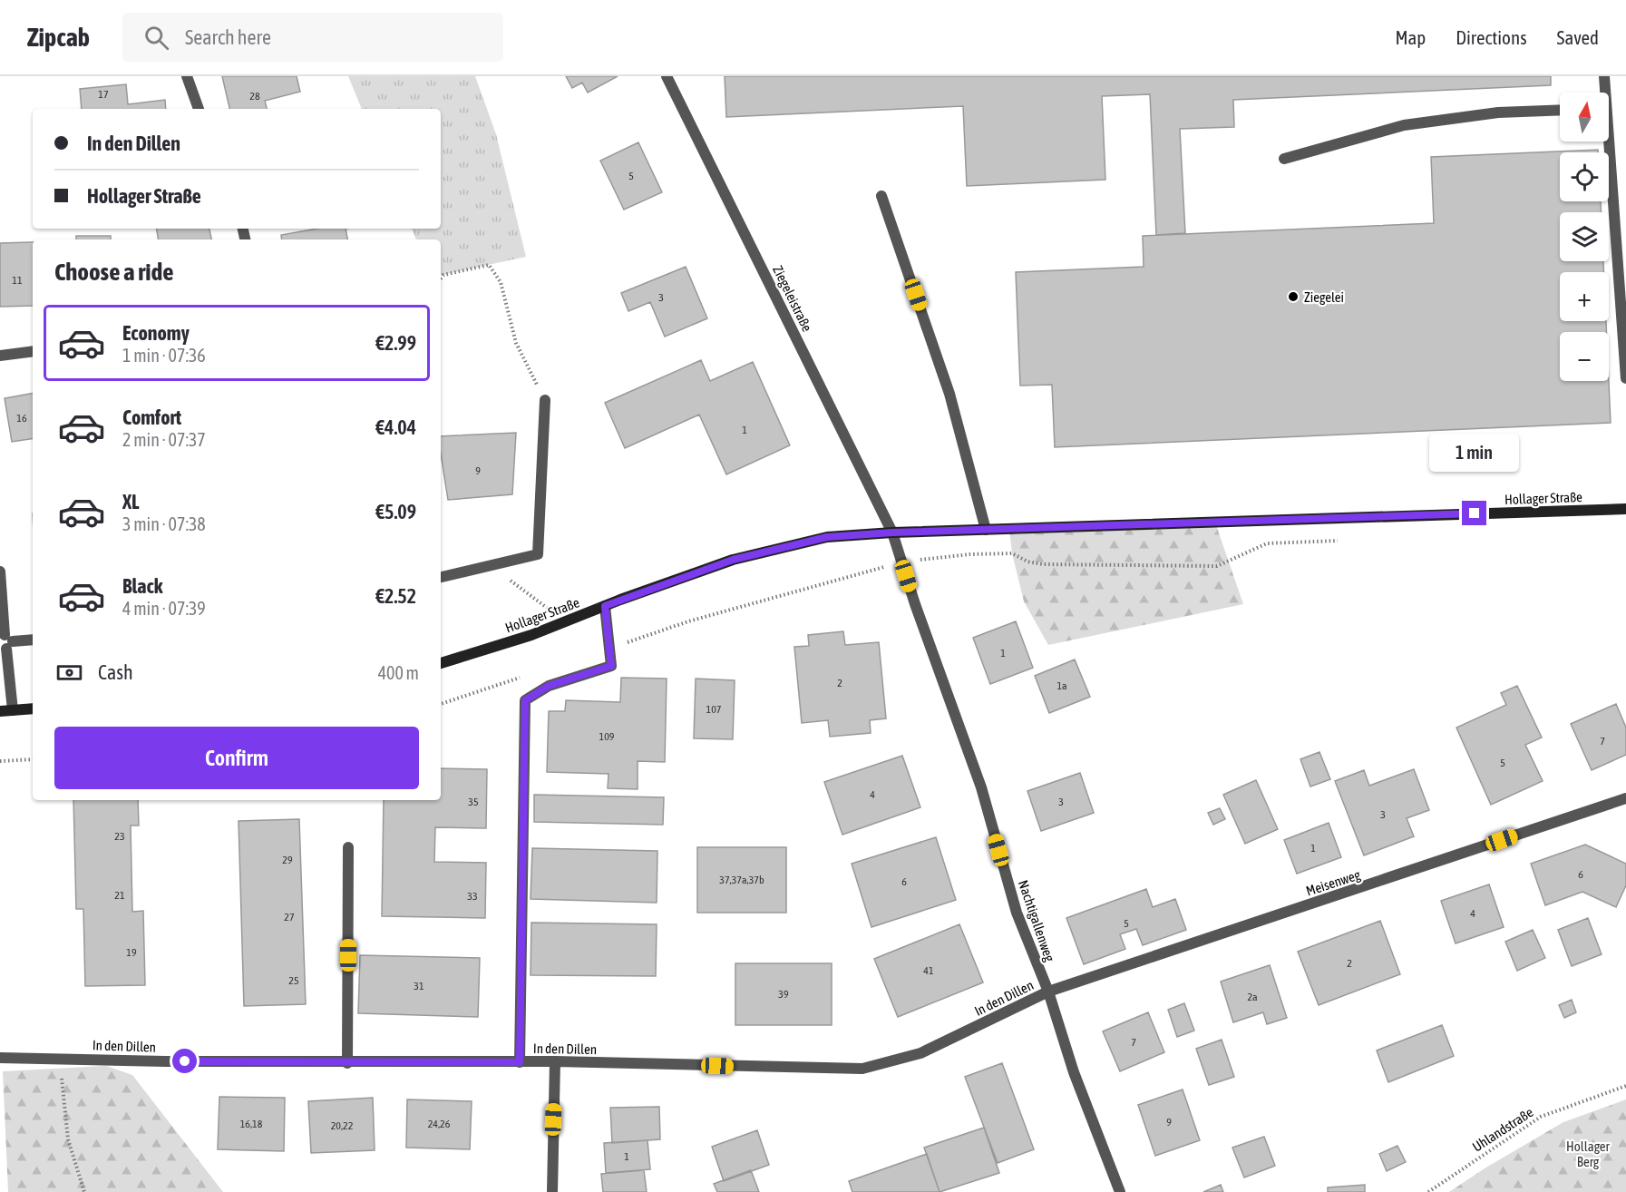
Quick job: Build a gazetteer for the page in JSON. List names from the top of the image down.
{
  "streets": {
    "main road": ["Hollager Straße"],
    "street": [
      "Ziegeleistraße",
      "Meisenweg",
      "Nachtigallenweg",
      "In den Dillen"
    ],
    "path": ["Uhlandstraße"]
  },
  "crossings": [
    ["Ziegeleistraße", "Hollager Straße"],
    ["Ziegeleistraße", "Nachtigallenweg"],
    ["Hollager Straße", "Nachtigallenweg"],
    ["Meisenweg", "Nachtigallenweg"],
    ["Meisenweg", "In den Dillen"],
    ["Nachtigallenweg", "In den Dillen"]
  ],
  "parks": ["Hollager Berg"],
  "places": ["Ziegelei"],
  "house_numbers": [
    "17",
    "28",
    "5",
    "11",
    "3",
    "16",
    "1",
    "9",
    "1",
    "2",
    "1a",
    "107",
    "109",
    "7",
    "5",
    "4",
    "35",
    "3",
    "3",
    "23",
    "1",
    "29",
    "6",
    "37,37a,37b",
    "6",
    "21",
    "33",
    "4",
    "27",
    "5",
    "19",
    "2",
    "41",
    "25",
    "31",
    "39",
    "2a",
    "7",
    "9",
    "16,18",
    "24,26",
    "20,22",
    "1"
  ],
  "north": "top",
  "page": {
    "header": "Zipcab",
    "search": "Search here",
    "nav": ["Map", "Directions", "Saved"],
    "map_buttons": ["+", "−"],
    "banner": ["In den Dillen", "Hollager Straße"],
    "heading": "Choose a ride",
    "list": [
      {
        "name": "Economy",
        "note": "1 min · 07:36",
        "value": "€2.99"
      },
      {
        "name": "Comfort",
        "note": "2 min · 07:37",
        "value": "€4.04"
      },
      {
        "name": "XL",
        "note": "3 min · 07:38",
        "value": "€5.09"
      },
      {
        "name": "Black",
        "note": "4 min · 07:39",
        "value": "€2.52"
      }
    ],
    "bubble": "1 min",
    "pay": ["Cash", "400 m"],
    "buttons": "Confirm"
  }
}
